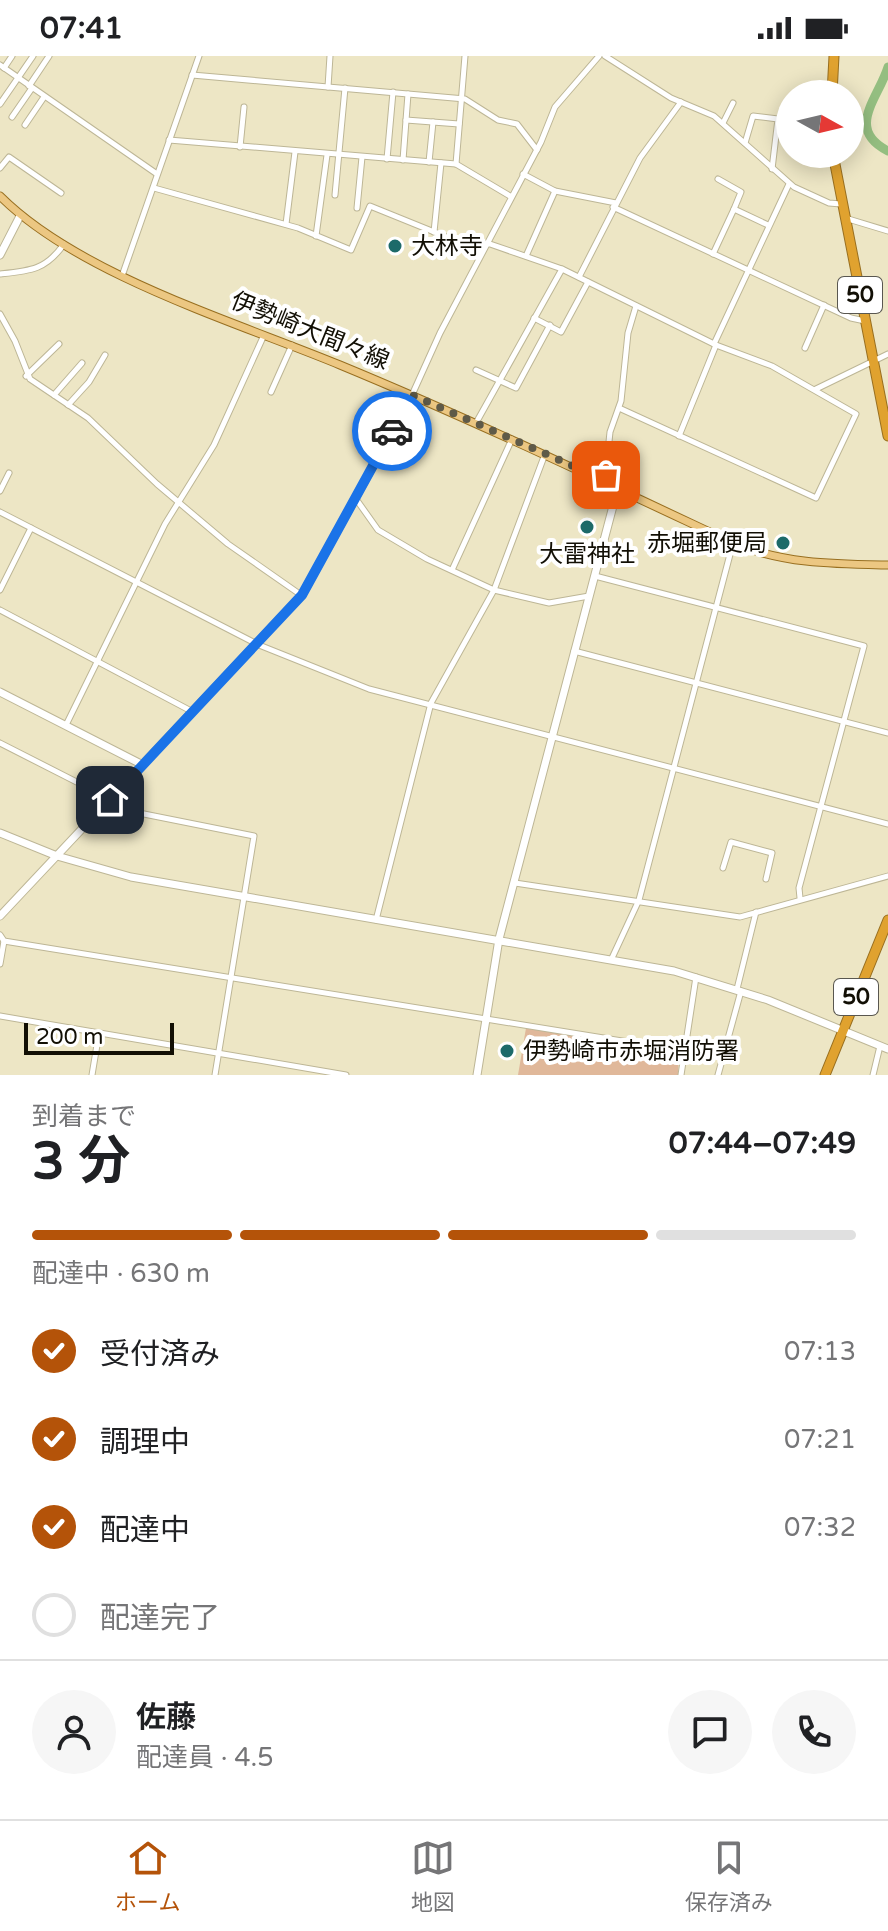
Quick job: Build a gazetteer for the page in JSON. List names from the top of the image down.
{
  "streets": {
    "highway": ["50"],
    "main road": ["伊勢崎大間々線"]
  },
  "places": [
    "大林寺",
    "大雷神社",
    "赤堀郵便局",
    "伊勢崎市赤堀消防署"
  ],
  "scale_bar": "200 m",
  "north": "right",
  "page": {
    "status": "07:41",
    "scale": "200 m",
    "heading": ["3 分", "到着まで", "07:44–07:49"],
    "panel": ["佐藤", "配達員 · 4.5"],
    "bar": "配達中 · 630 m",
    "list": [
      ["受付済み", "07:13"],
      ["調理中", "07:21"],
      ["配達中", "07:32"],
      "配達完了"
    ],
    "tabs": ["ホーム", "地図", "保存済み"]
  }
}
